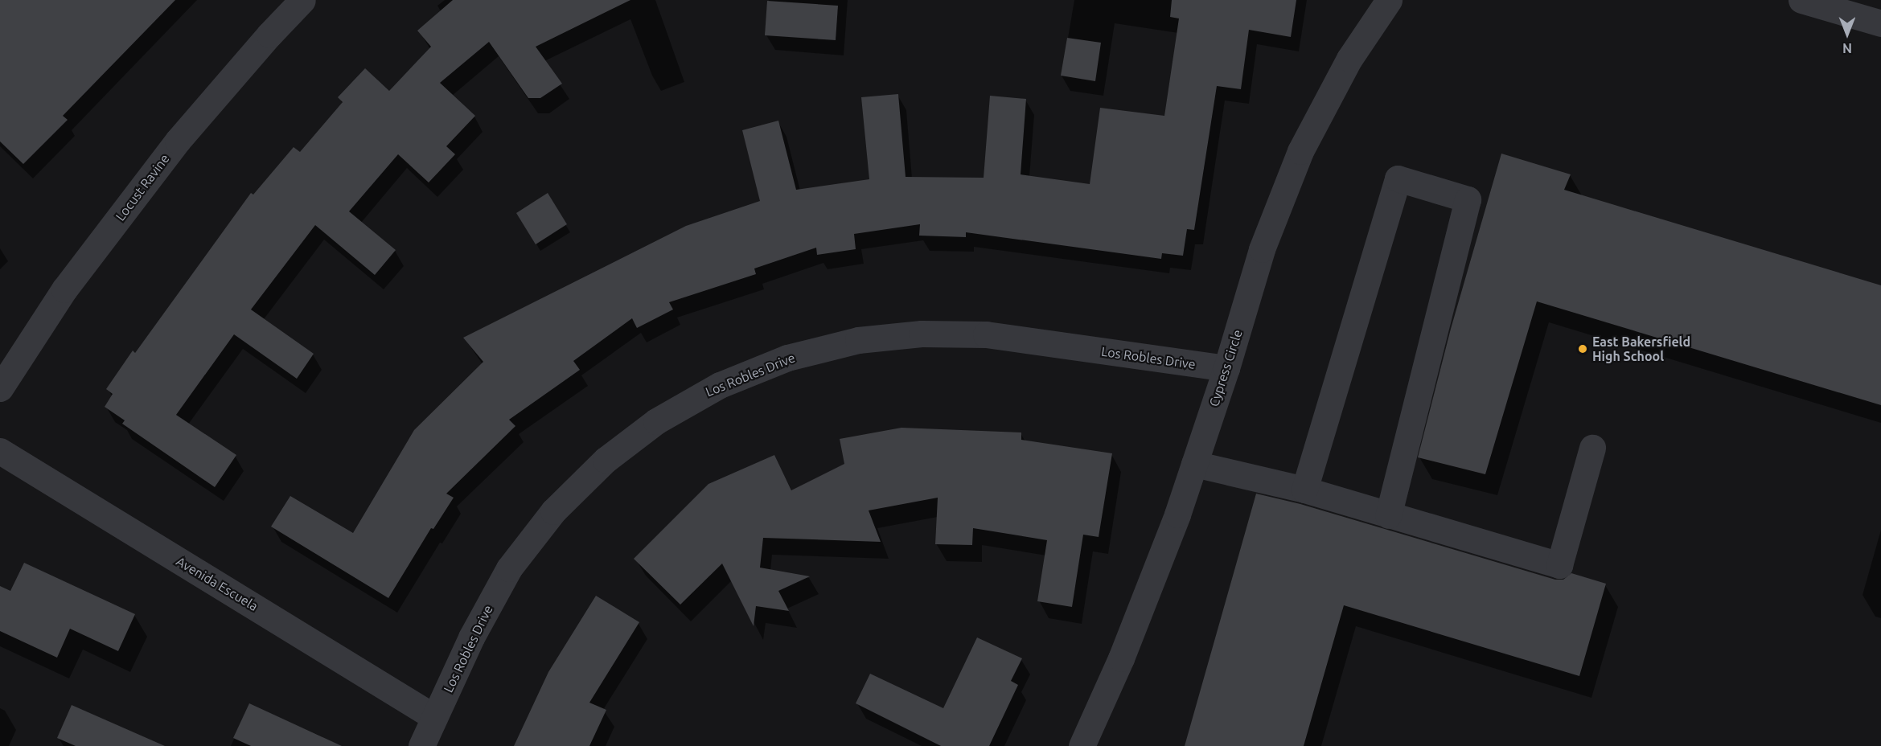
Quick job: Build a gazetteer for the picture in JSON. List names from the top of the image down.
{
  "streets": {
    "street": [
      "Locust Ravine",
      "Los Robles Drive",
      "Cypress Circle",
      "Avenida Escuela"
    ]
  },
  "crossings": [
    ["Los Robles Drive", "Cypress Circle"],
    ["Los Robles Drive", "Avenida Escuela"]
  ],
  "places": ["East Bakersfield High School"],
  "north": "bottom"
}
